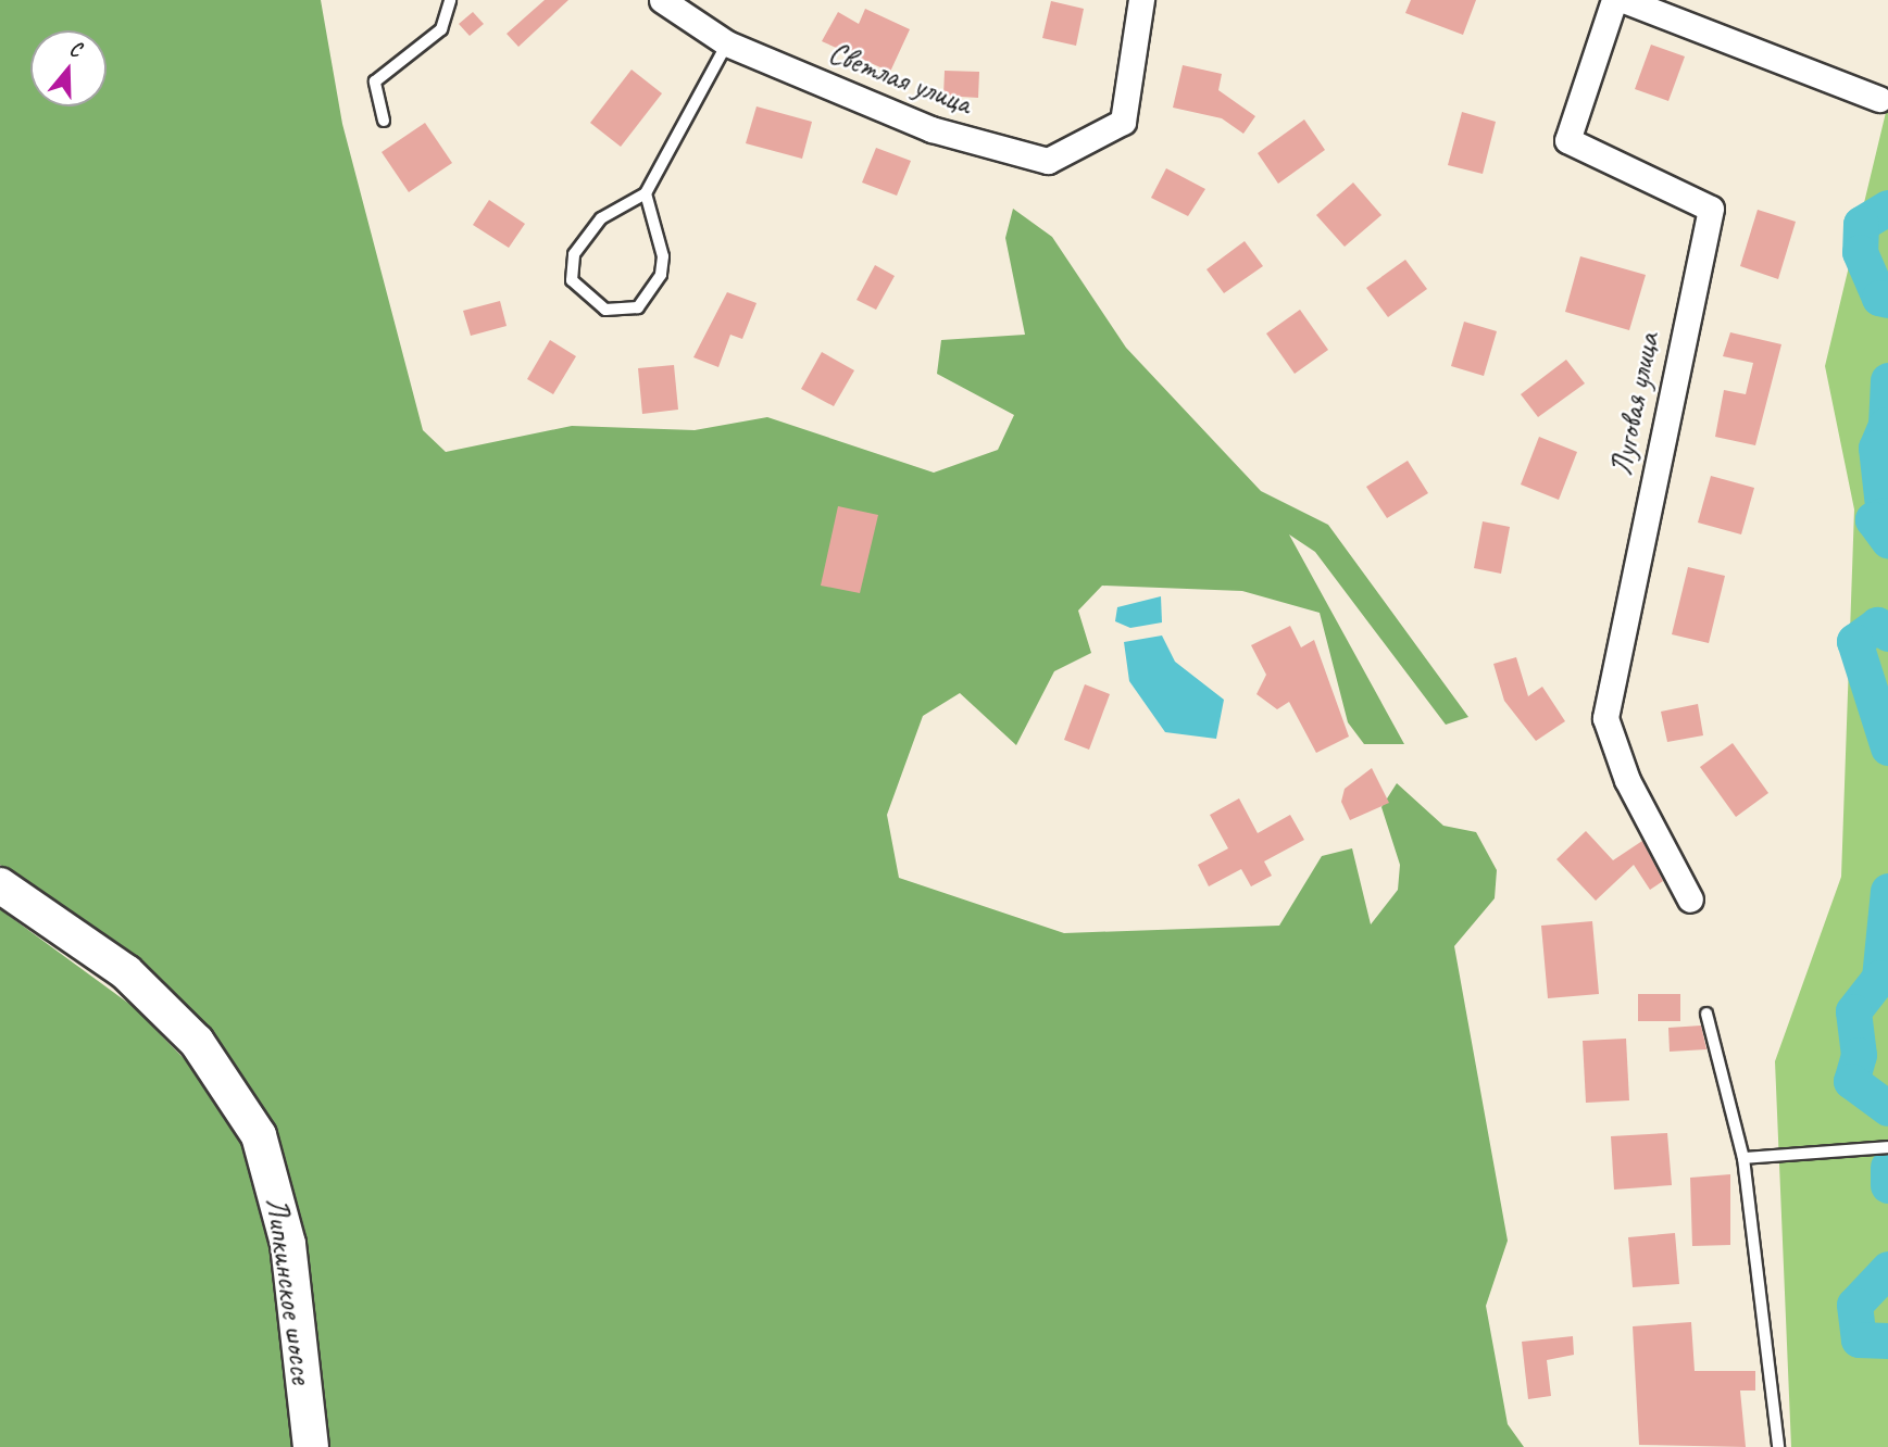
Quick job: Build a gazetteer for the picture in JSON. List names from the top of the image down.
{
  "streets": {
    "street": ["Светлая улица", "Луговая улица", "Липкинское шоссе"]
  },
  "north": "top"
}
